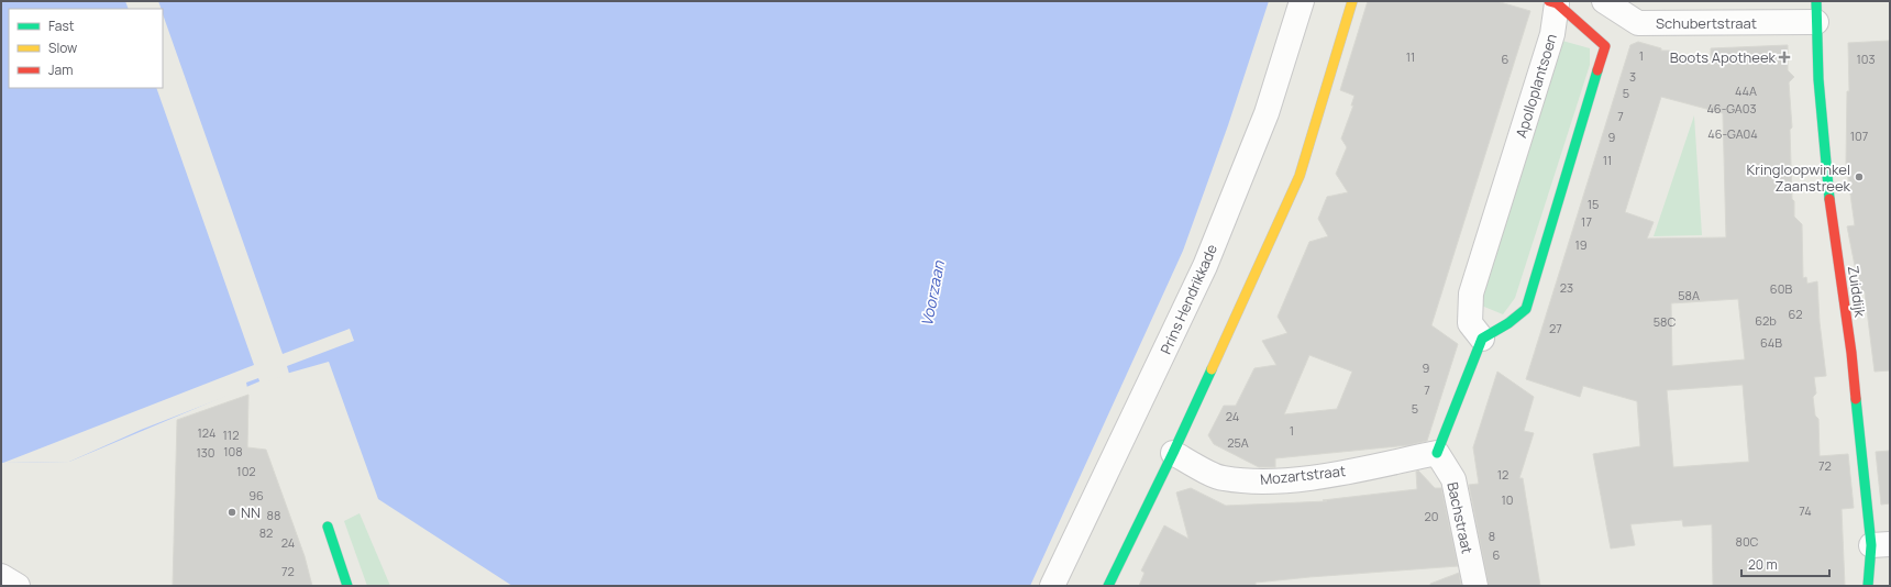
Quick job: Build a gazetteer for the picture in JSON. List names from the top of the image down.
{
  "streets": {
    "street": [
      "Schubertstraat",
      "Apolloplantsoen",
      "Zuiddijk",
      "Prins Hendrikkade",
      "Mozartstraat",
      "Bachstraat"
    ]
  },
  "crossings": [
    ["Schubertstraat", "Zuiddijk"],
    ["Mozartstraat", "Bachstraat"]
  ],
  "water": ["Voorzaan"],
  "places": {
    "health": ["Boots Apotheek"],
    "other": ["Kringloopwinkel Zaanstreek", "NN"]
  },
  "house_numbers": [
    "1",
    "11",
    "6",
    "103",
    "3",
    "44A",
    "5",
    "46-GA03",
    "7",
    "46-GA04",
    "107",
    "9",
    "11",
    "15",
    "17",
    "19",
    "23",
    "60B",
    "58A",
    "62",
    "62b",
    "58C",
    "27",
    "64B",
    "9",
    "7",
    "5",
    "24",
    "1",
    "124",
    "112",
    "25A",
    "108",
    "130",
    "72",
    "102",
    "12",
    "96",
    "10",
    "74",
    "88",
    "20",
    "82",
    "8",
    "80C",
    "24",
    "6",
    "72"
  ],
  "legend": ["Fast", "Slow", "Jam"],
  "scale_bar": "20 m"
}
